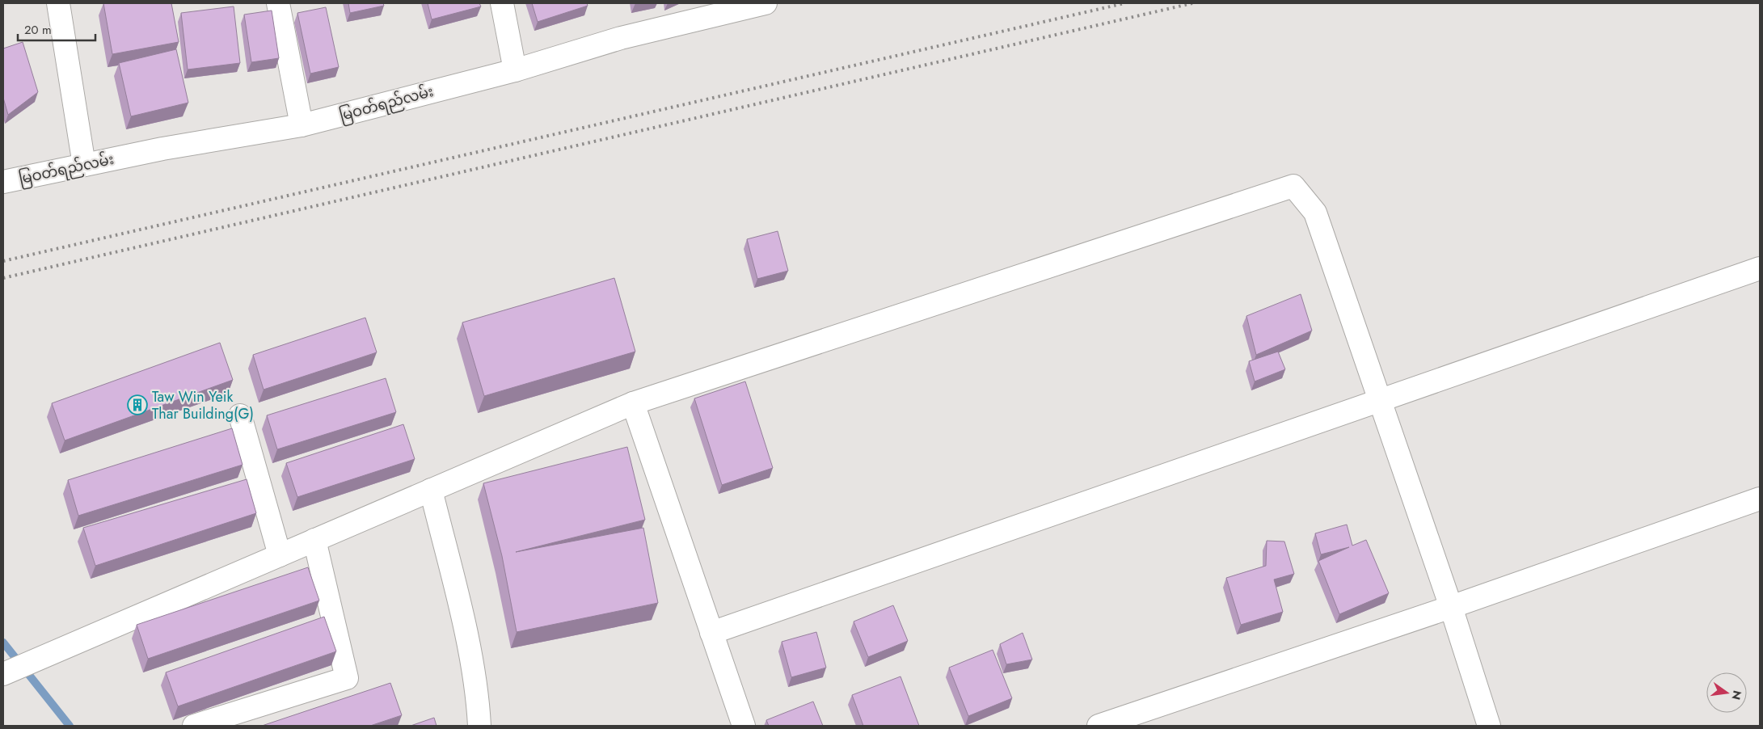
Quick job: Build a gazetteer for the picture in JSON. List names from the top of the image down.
{
  "streets": {
    "street": ["မြဝတ်ရည်လမ်း"]
  },
  "places": {
    "building": ["Taw Win Yeik Thar Building(G)"]
  },
  "scale_bar": "20 m",
  "north": "right"
}
